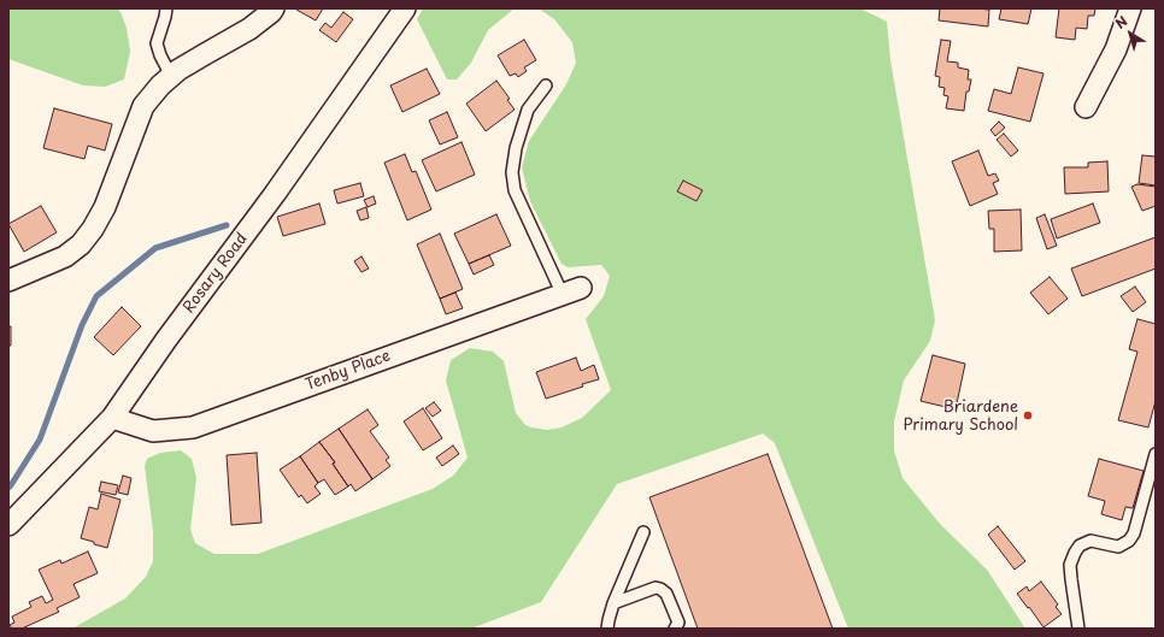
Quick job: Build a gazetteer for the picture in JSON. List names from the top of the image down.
{
  "streets": {
    "street": ["Rosary Road", "Tenby Place"]
  },
  "crossings": [
    ["Rosary Road", "Tenby Place"]
  ],
  "places": ["Briardene Primary School"],
  "north": "top left"
}
